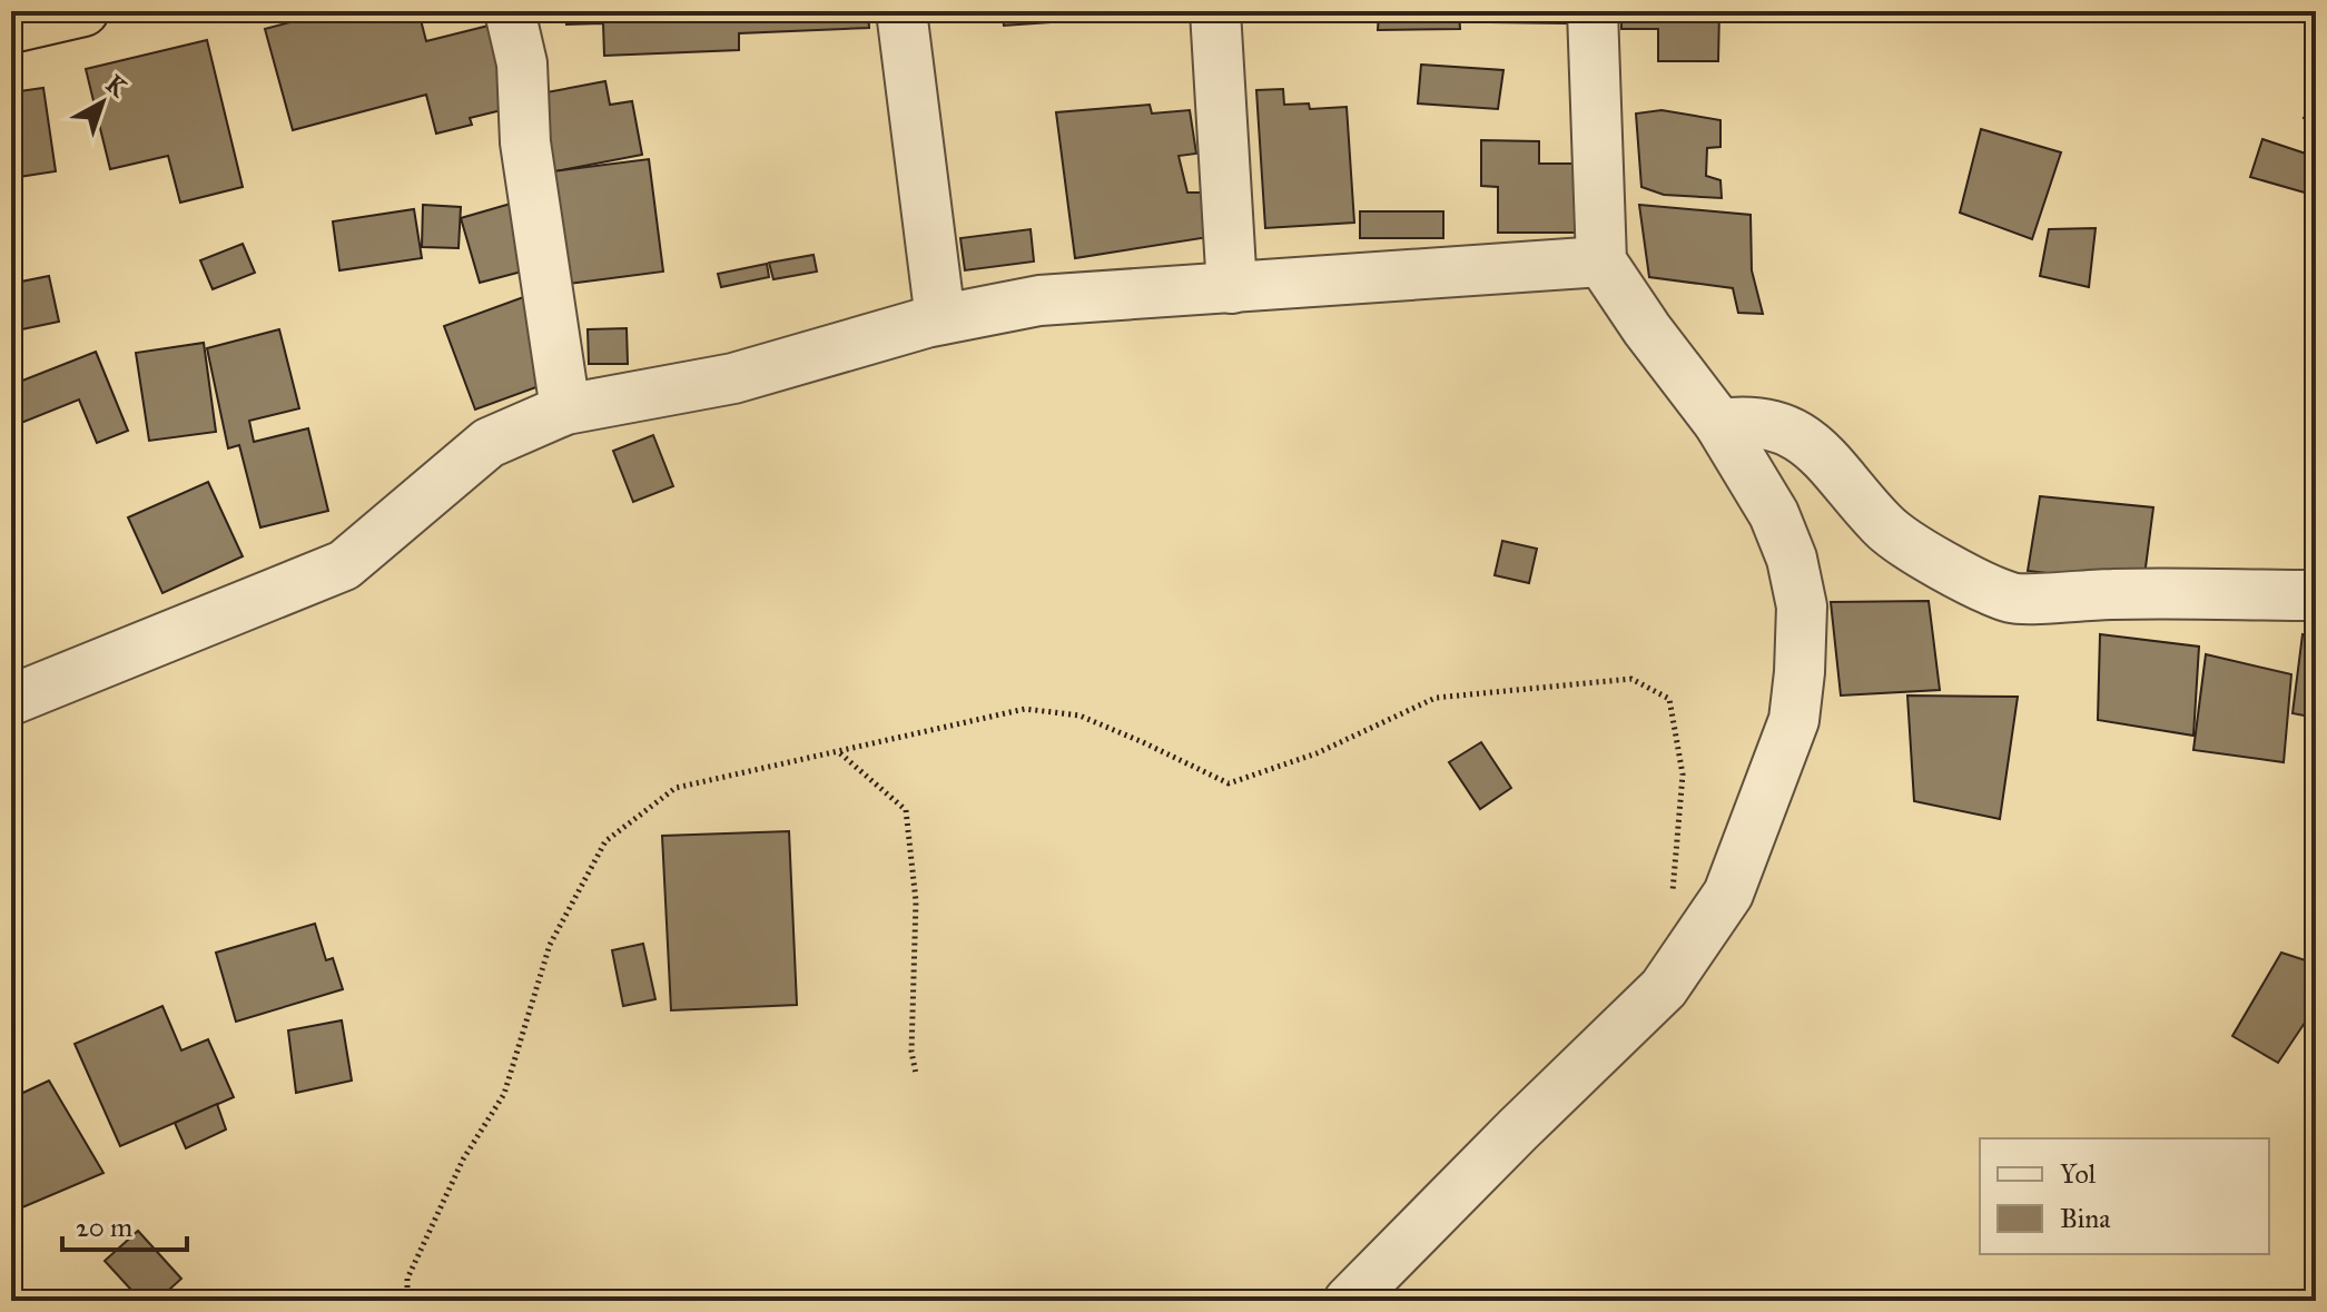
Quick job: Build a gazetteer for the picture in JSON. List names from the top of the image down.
{
  "legend": ["Yol", "Bina"],
  "scale_bar": "20 m",
  "north": "top right"
}
